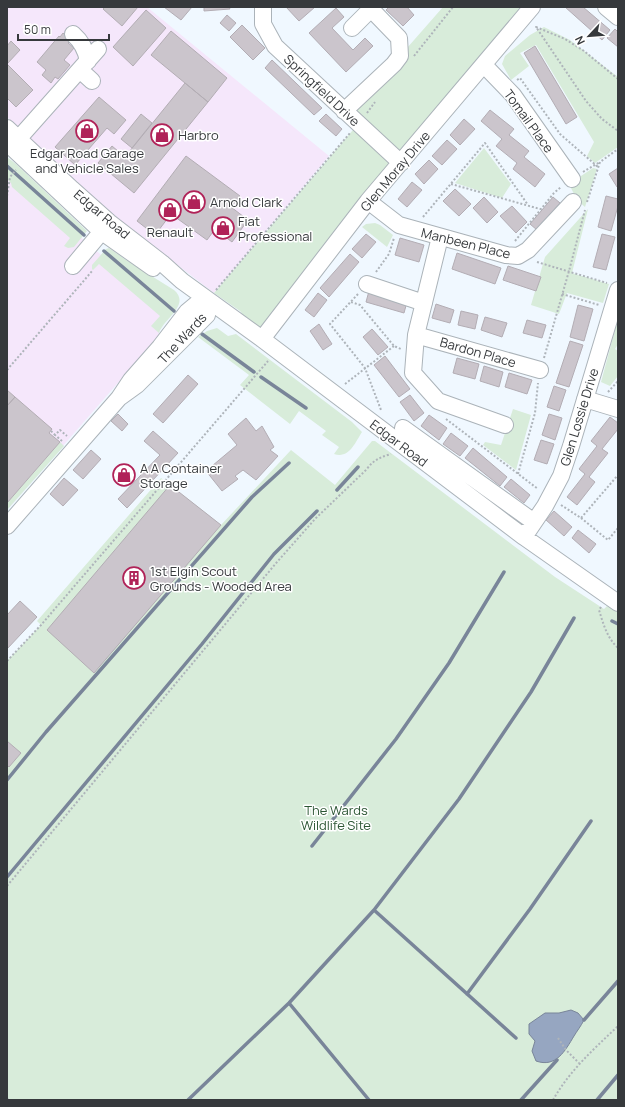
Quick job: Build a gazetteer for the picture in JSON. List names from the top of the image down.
{
  "streets": {
    "street": [
      "Springfield Drive",
      "Tomail Place",
      "Glen Moray Drive",
      "Edgar Road",
      "Manbeen Place",
      "The Wards",
      "Bardon Place",
      "Glen Lossie Drive"
    ]
  },
  "crossings": [
    ["Springfield Drive", "Glen Moray Drive"],
    ["Tomail Place", "Glen Moray Drive"],
    ["Glen Moray Drive", "Edgar Road"],
    ["Glen Moray Drive", "Manbeen Place"],
    ["Edgar Road", "The Wards"],
    ["Edgar Road", "Glen Lossie Drive"]
  ],
  "parks": ["The Wards Wildlife Site"],
  "places": {
    "shop": [
      "Edgar Road Garage and Vehicle Sales",
      "Harbro",
      "Arnold Clark",
      "Renault",
      "Fiat Professional",
      "A A Container Storage"
    ],
    "building": ["1st Elgin Scout Grounds - Wooded Area"]
  },
  "scale_bar": "50 m",
  "north": "bottom left"
}
